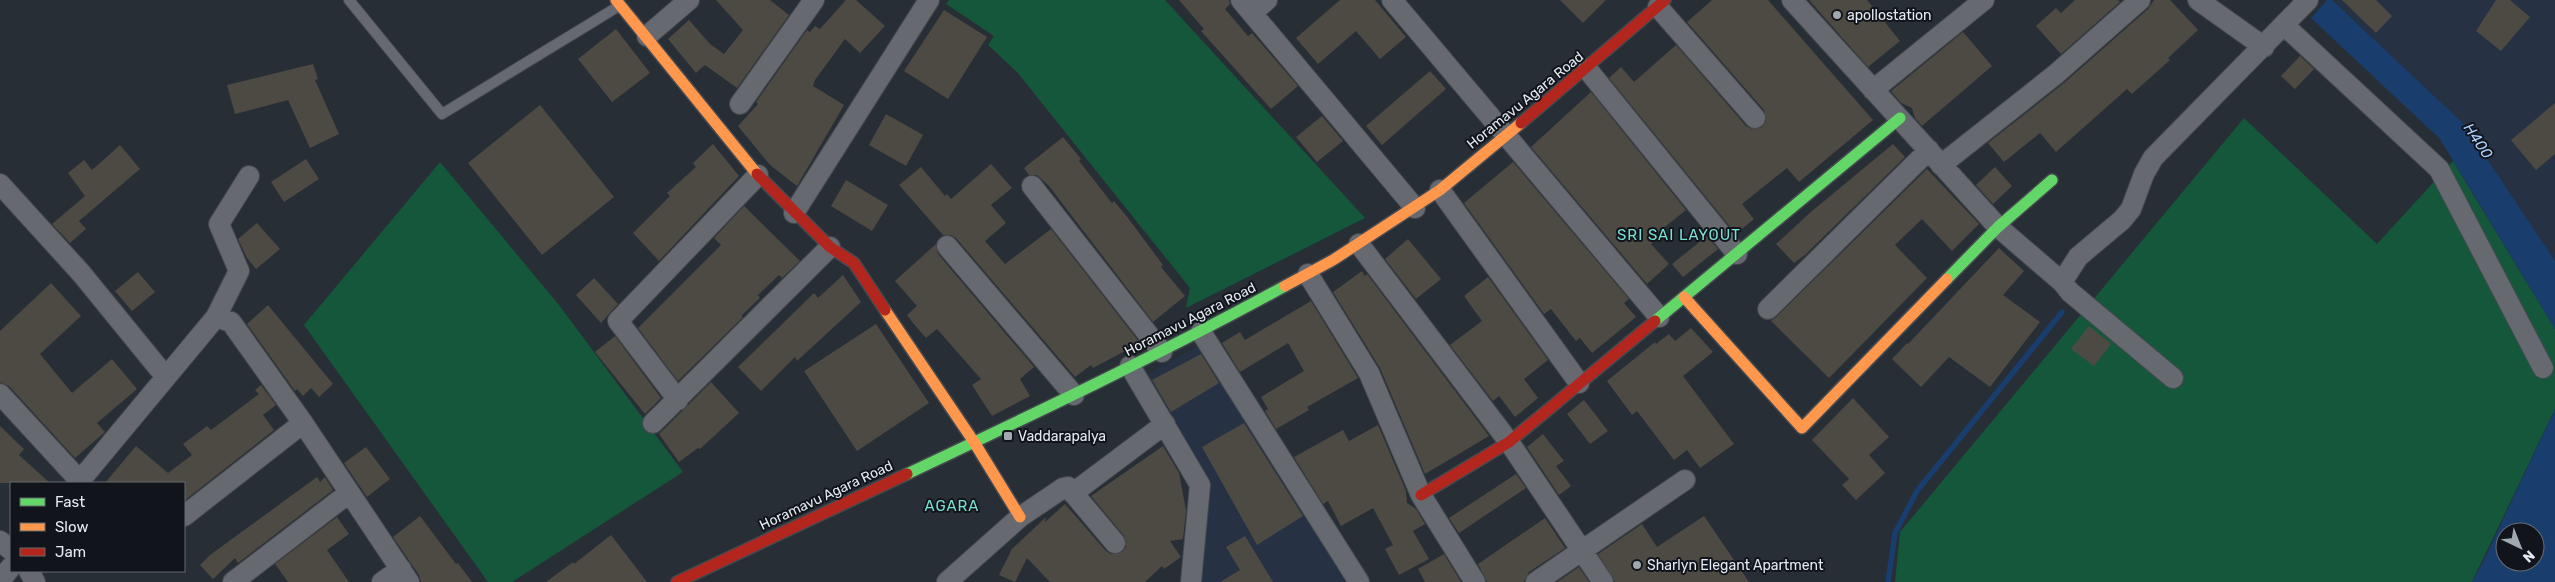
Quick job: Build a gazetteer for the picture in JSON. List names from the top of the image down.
{
  "streets": {
    "street": ["Horamavu Agara Road"]
  },
  "districts": ["SRI SAI LAYOUT", "AGARA"],
  "water": ["H400"],
  "places": {
    "other": ["apollostation", "Sharlyn Elegant Apartment"],
    "transit": ["Vaddarapalya"]
  },
  "legend": ["Fast", "Slow", "Jam"],
  "north": "bottom right"
}
